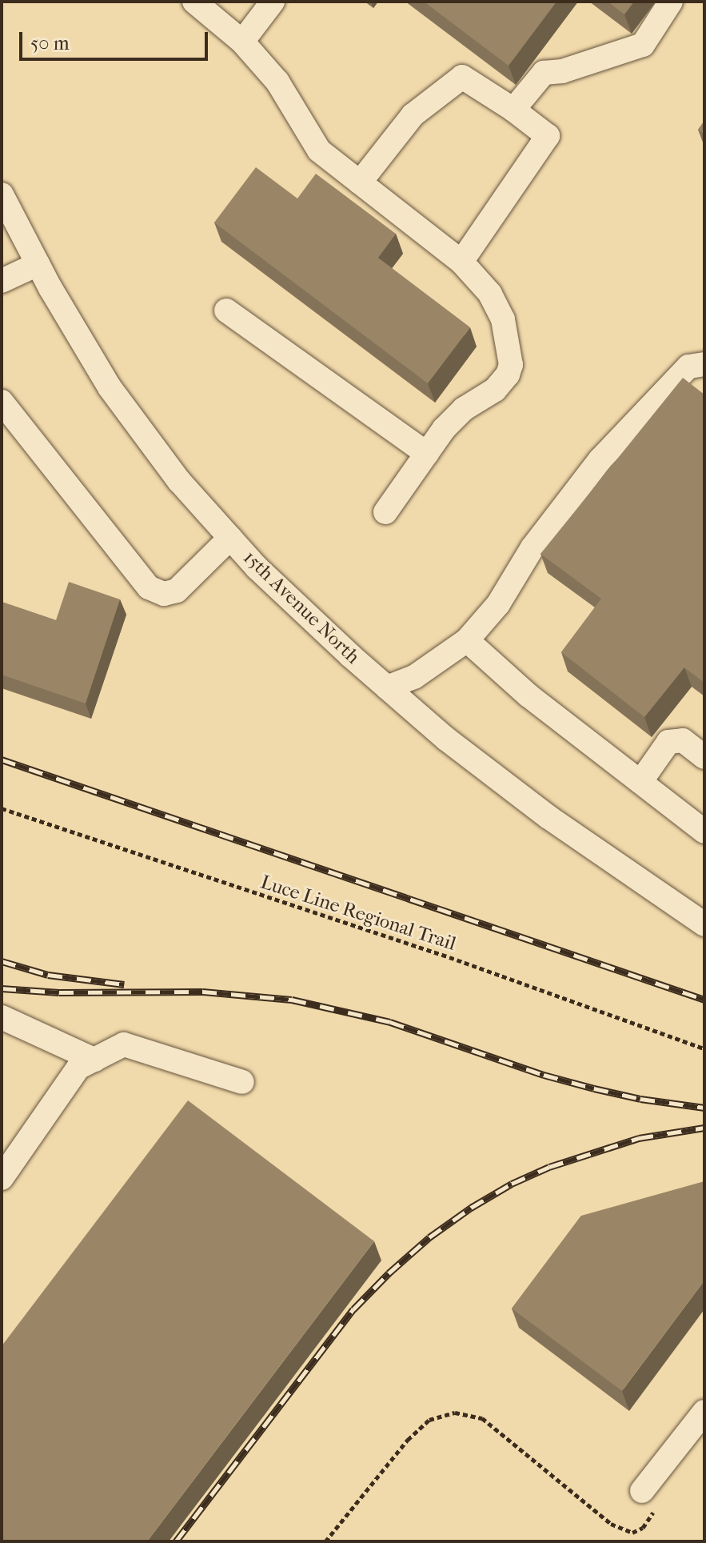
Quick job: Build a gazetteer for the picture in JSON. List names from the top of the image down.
{
  "streets": {
    "street": ["15th Avenue North"],
    "path": ["Luce Line Regional Trail"]
  },
  "scale_bar": "50 m"
}
